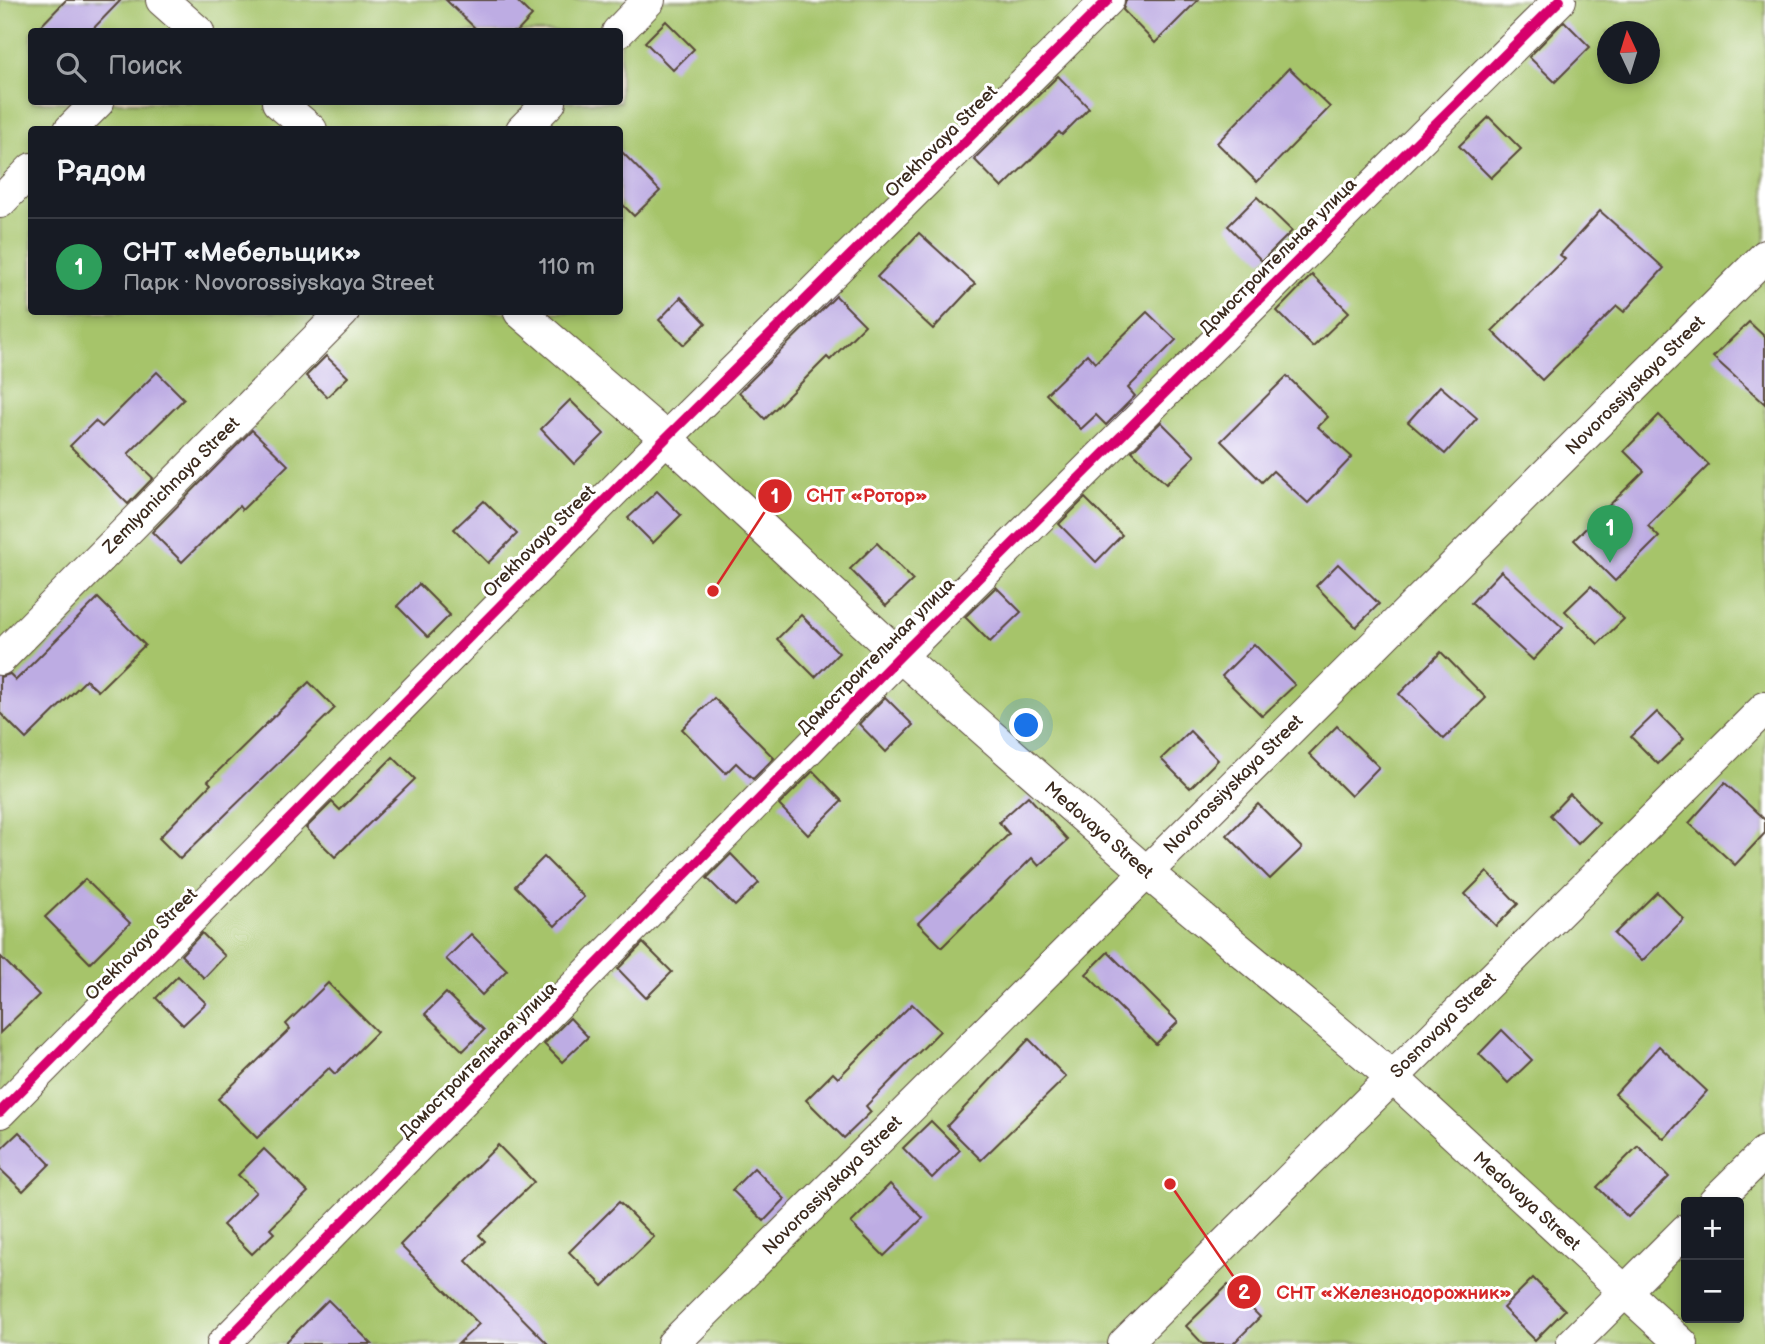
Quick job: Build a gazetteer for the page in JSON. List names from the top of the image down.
{
  "streets": {
    "street": [
      "Orekhovaya Street",
      "Домостроительная улица",
      "Novorossiyskaya Street",
      "Zemlyanichnaya Street",
      "Medovaya Street",
      "Sosnovaya Street"
    ]
  },
  "crossings": [
    ["Orekhovaya Street", "Medovaya Street"],
    ["Домостроительная улица", "Medovaya Street"],
    ["Novorossiyskaya Street", "Medovaya Street"],
    ["Medovaya Street", "Sosnovaya Street"]
  ],
  "places": ["СНТ «Ротор»", "СНТ «Железнодорожник»"],
  "north": "top",
  "page": {
    "search": "Поиск",
    "heading": "Рядом",
    "list": [
      {
        "mark": "1",
        "name": "СНТ «Мебельщик»",
        "note": "Парк · Novorossiyskaya Street",
        "value": "110 m"
      }
    ],
    "pins": "1",
    "map_buttons": ["+", "−"]
  }
}
